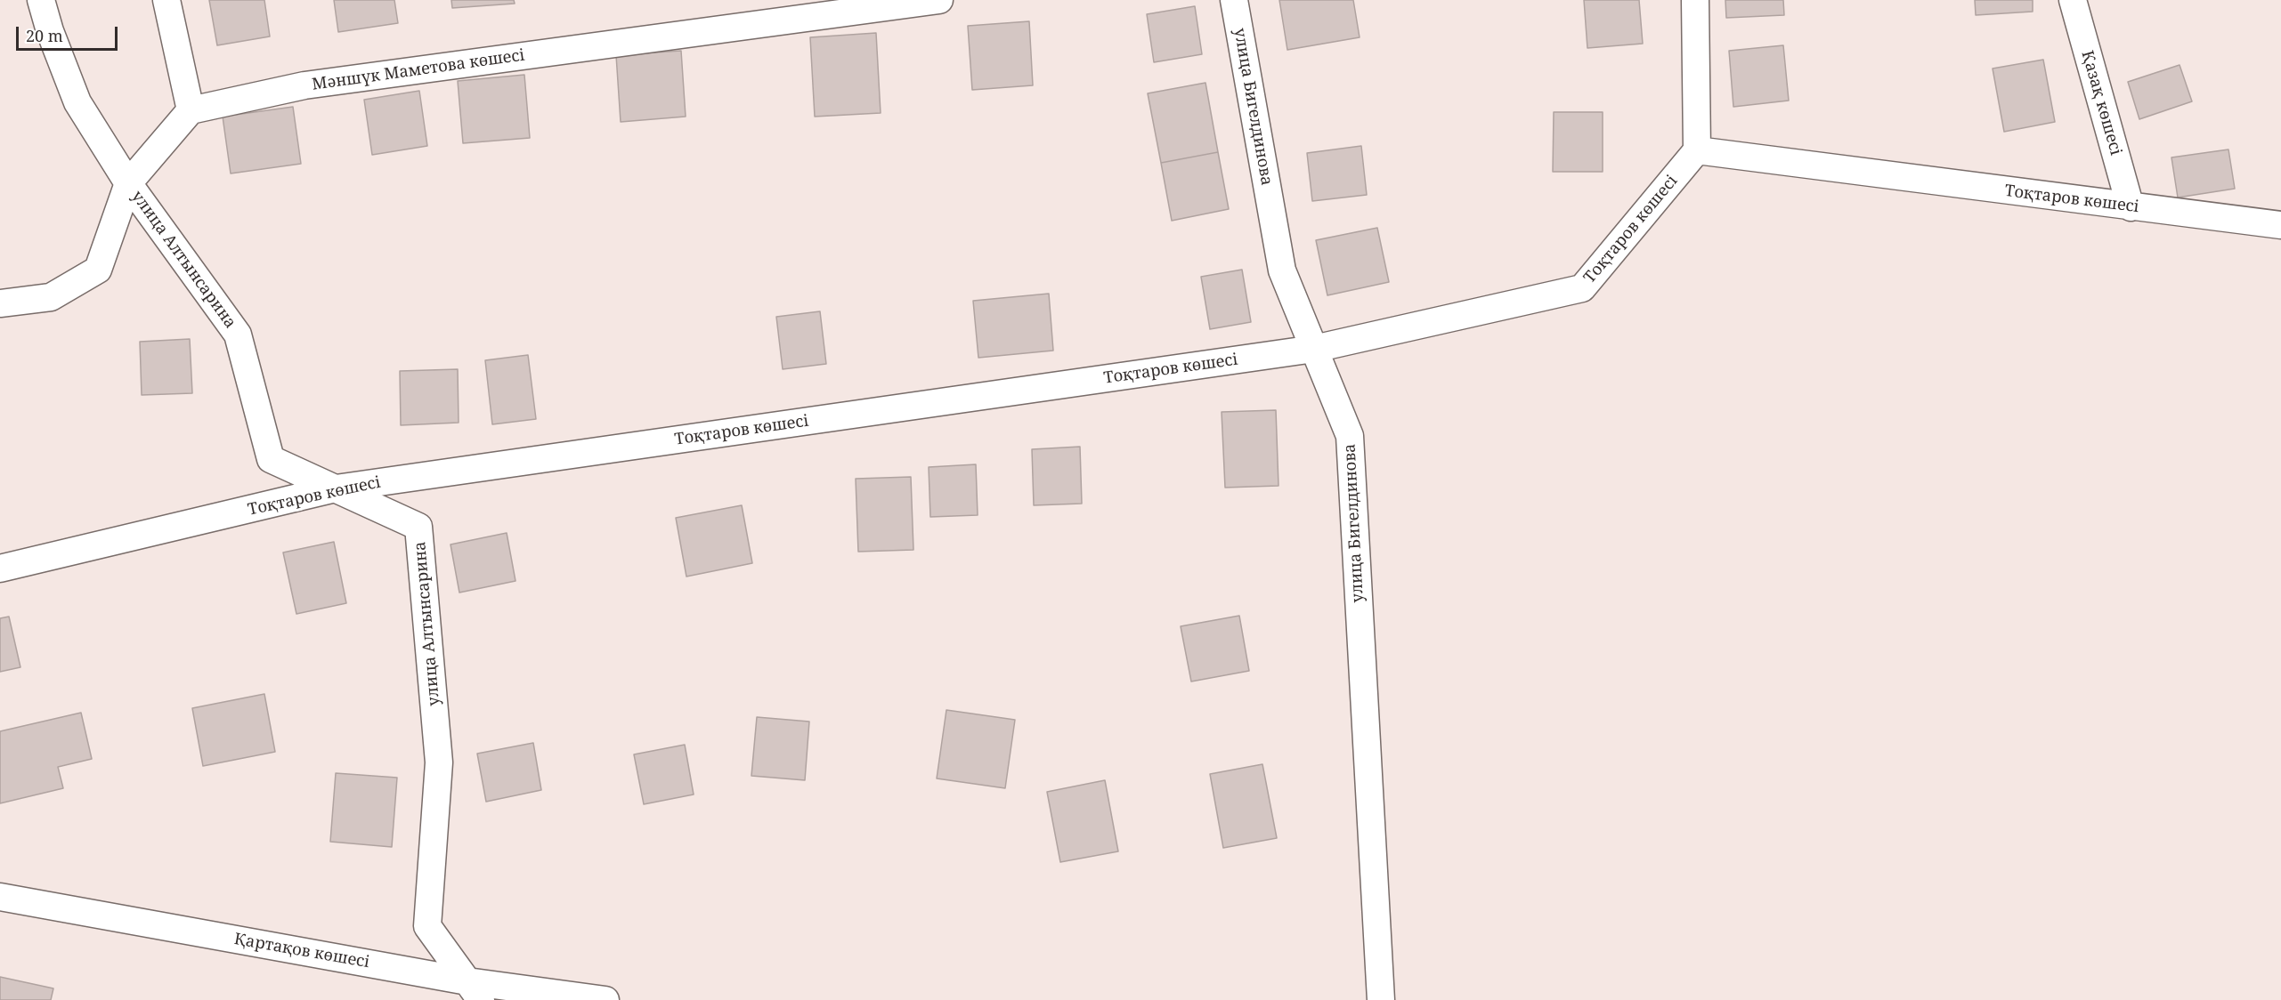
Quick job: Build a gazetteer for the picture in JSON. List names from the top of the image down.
{
  "streets": {
    "street": [
      "Мәншүк Маметова көшесі",
      "Қазақ көшесі",
      "улица Бигелдинова",
      "Тоқтаров көшесі",
      "улица Алтынсарина",
      "Қартақов көшесі"
    ]
  },
  "crossings": [
    ["Қазақ көшесі", "Тоқтаров көшесі"],
    ["улица Бигелдинова", "Тоқтаров көшесі"],
    ["Тоқтаров көшесі", "улица Алтынсарина"],
    ["улица Алтынсарина", "Қартақов көшесі"]
  ],
  "scale_bar": "20 m"
}
